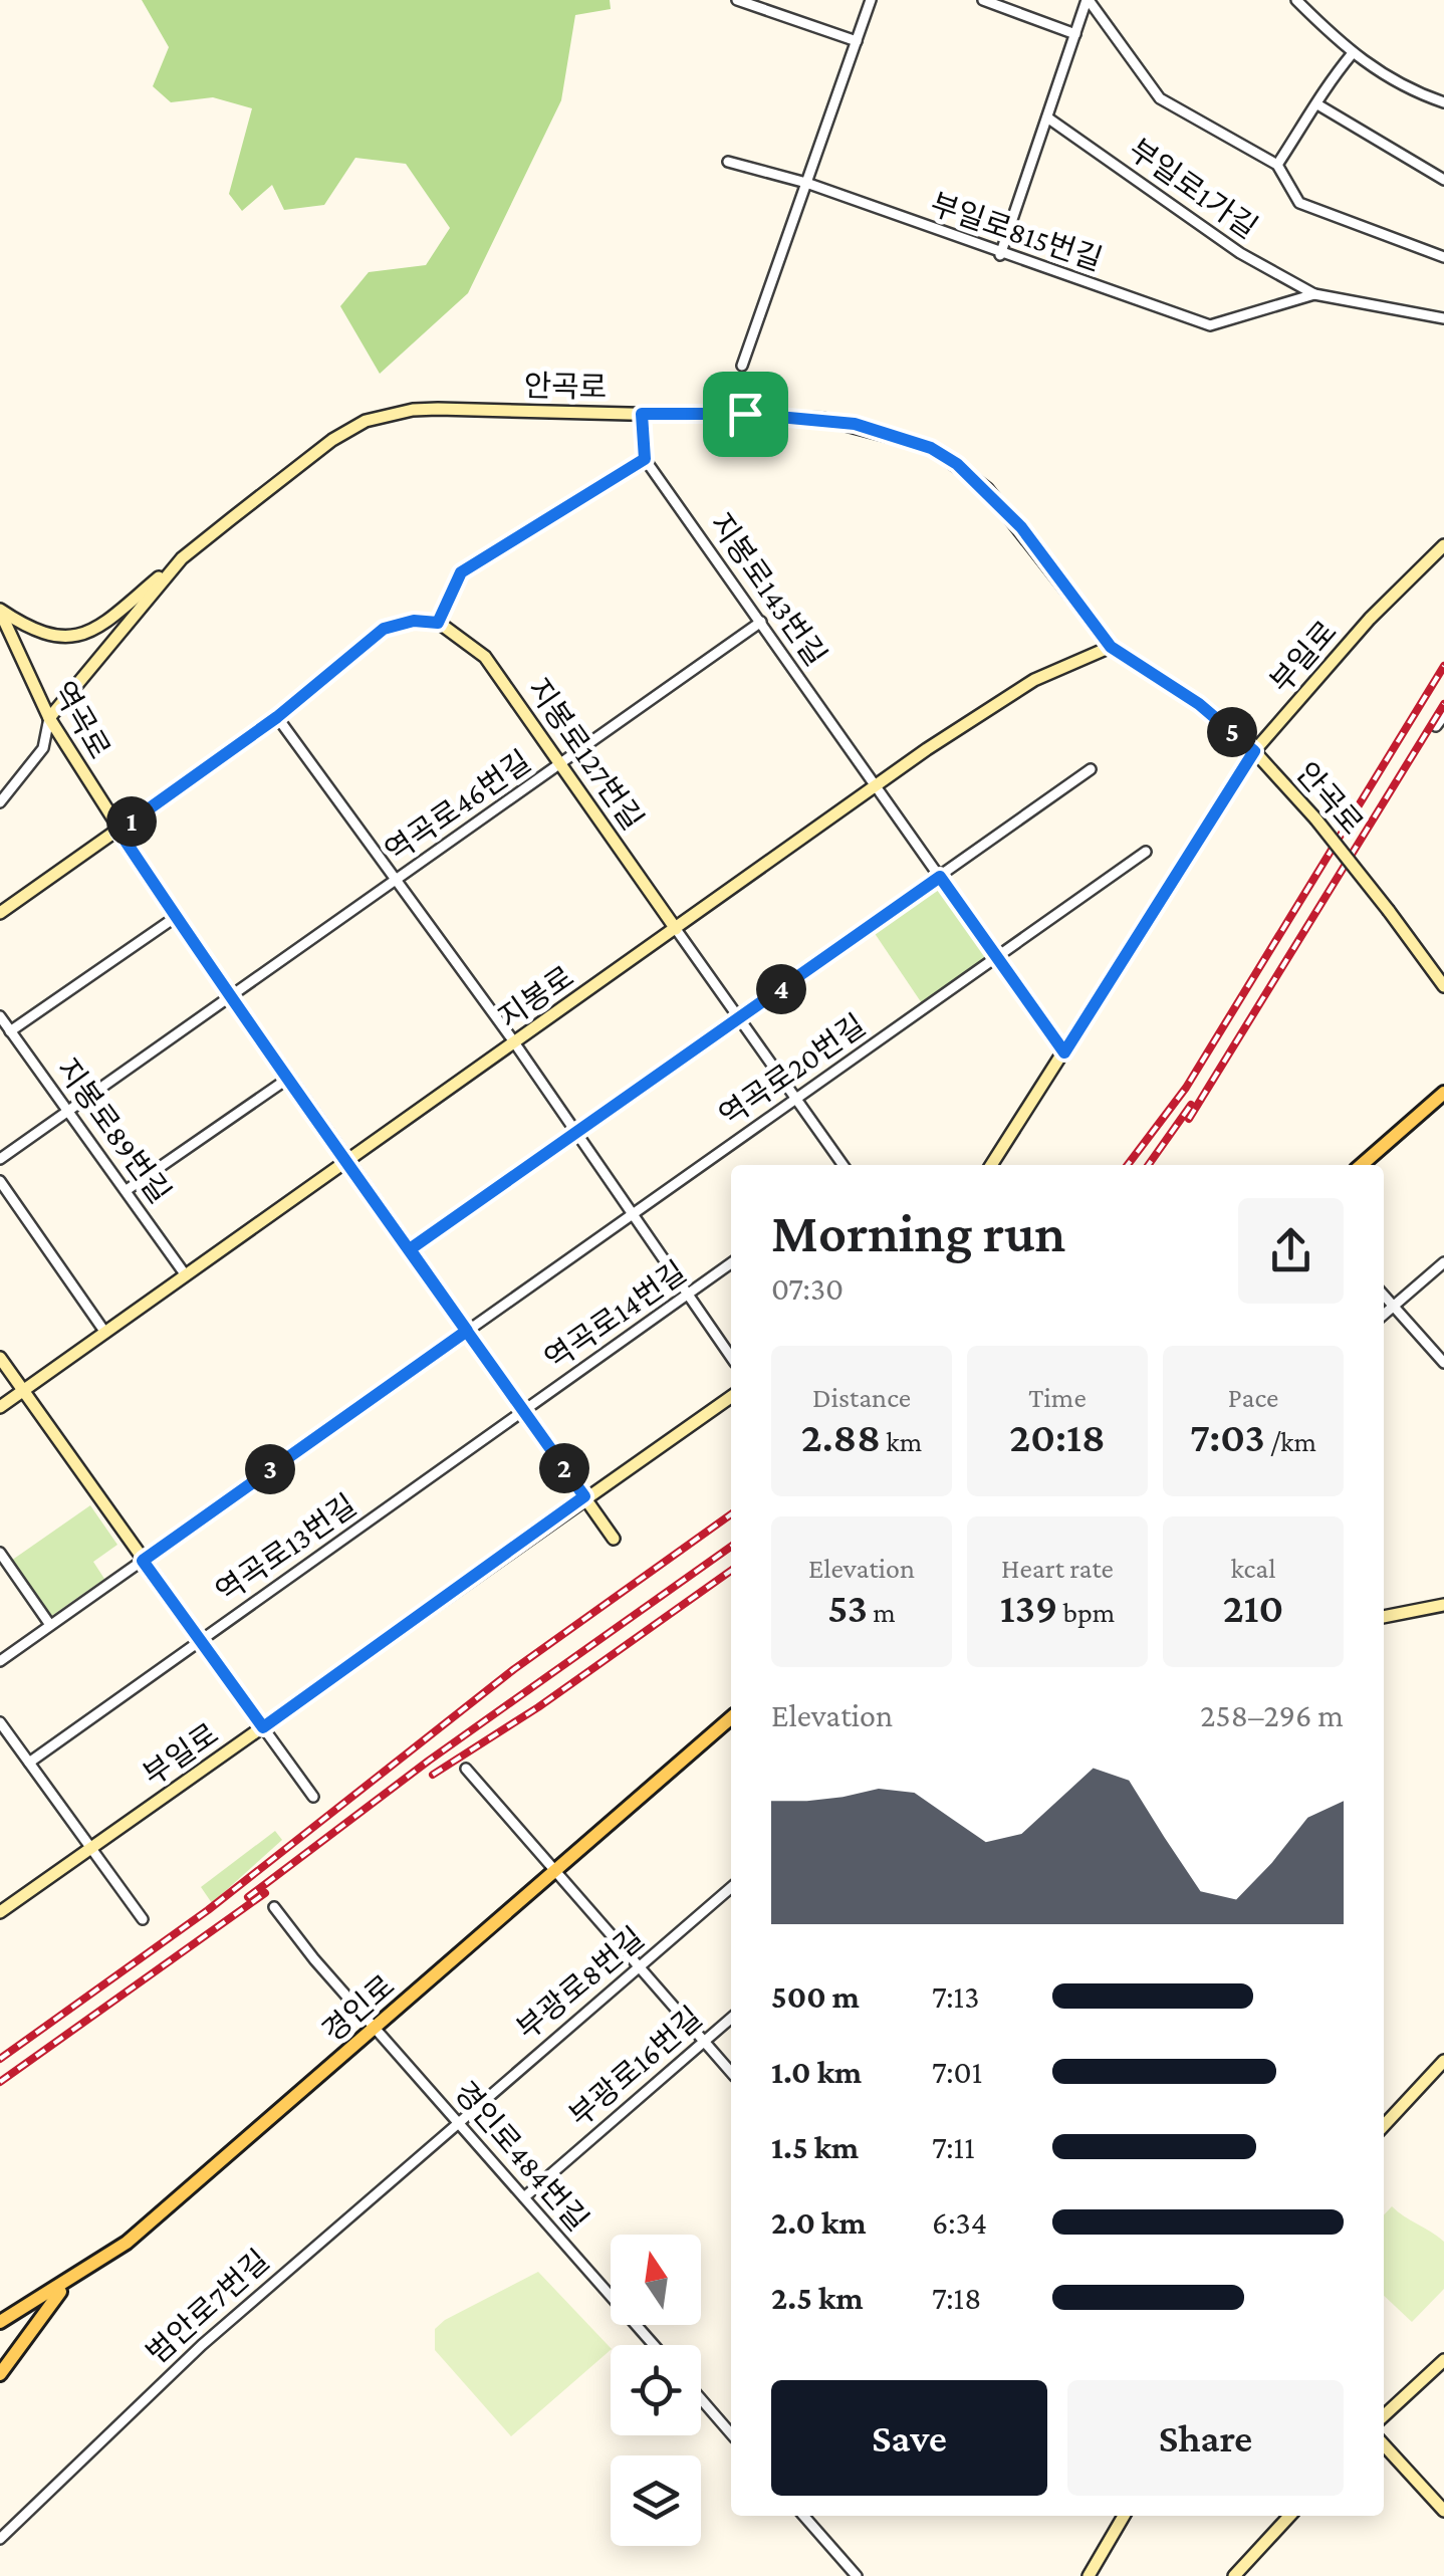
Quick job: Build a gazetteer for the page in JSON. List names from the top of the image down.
{
  "streets": {
    "main road": ["경인로"],
    "street": [
      "부일로1가길",
      "부일로815번길",
      "안곡로",
      "지봉로143번길",
      "부일로",
      "역곡로",
      "지봉로127번길",
      "역곡로46번길",
      "지봉로",
      "역곡로20번길",
      "지봉로89번길",
      "역곡로14번길",
      "역곡로13번길",
      "부광로8번길",
      "부광로16번길",
      "경인로484번길",
      "범안로7번길"
    ]
  },
  "crossings": [
    ["부일로1가길", "부일로815번길"],
    ["안곡로", "부일로"],
    ["안곡로", "역곡로"],
    ["안곡로", "지봉로"],
    ["지봉로143번길", "부일로"],
    ["지봉로143번길", "역곡로46번길"],
    ["지봉로143번길", "지봉로"],
    ["지봉로143번길", "역곡로20번길"],
    ["부일로", "역곡로"],
    ["역곡로", "역곡로46번길"],
    ["역곡로", "지봉로"],
    ["역곡로", "역곡로20번길"],
    ["역곡로", "역곡로14번길"],
    ["역곡로", "역곡로13번길"],
    ["지봉로127번길", "역곡로46번길"],
    ["지봉로127번길", "지봉로"],
    ["역곡로46번길", "지봉로89번길"],
    ["지봉로", "지봉로89번길"],
    ["역곡로14번길", "역곡로13번길"],
    ["부광로8번길", "경인로484번길"],
    ["부광로8번길", "범안로7번길"],
    ["경인로", "경인로484번길"],
    ["부광로16번길", "경인로484번길"],
    ["경인로484번길", "범안로7번길"]
  ],
  "north": "top",
  "page": {
    "pins": [
      "5",
      "1",
      "4",
      "2",
      "3"
    ],
    "heading": ["Morning run", "07:30"],
    "stats": [
      ["Distance", "2.88 km"],
      ["Time", "20:18"],
      ["Pace", "7:03 /km"],
      ["Elevation", "53 m"],
      ["Heart rate", "139 bpm"],
      ["kcal", "210"]
    ],
    "chart": ["Elevation", "258–296 m"],
    "list": [
      {
        "name": "500 m",
        "note": "7:13"
      },
      {
        "name": "1.0 km",
        "note": "7:01"
      },
      {
        "name": "1.5 km",
        "note": "7:11"
      },
      {
        "name": "2.0 km",
        "note": "6:34"
      },
      {
        "name": "2.5 km",
        "note": "7:18"
      }
    ],
    "buttons": ["Save", "Share"]
  }
}
